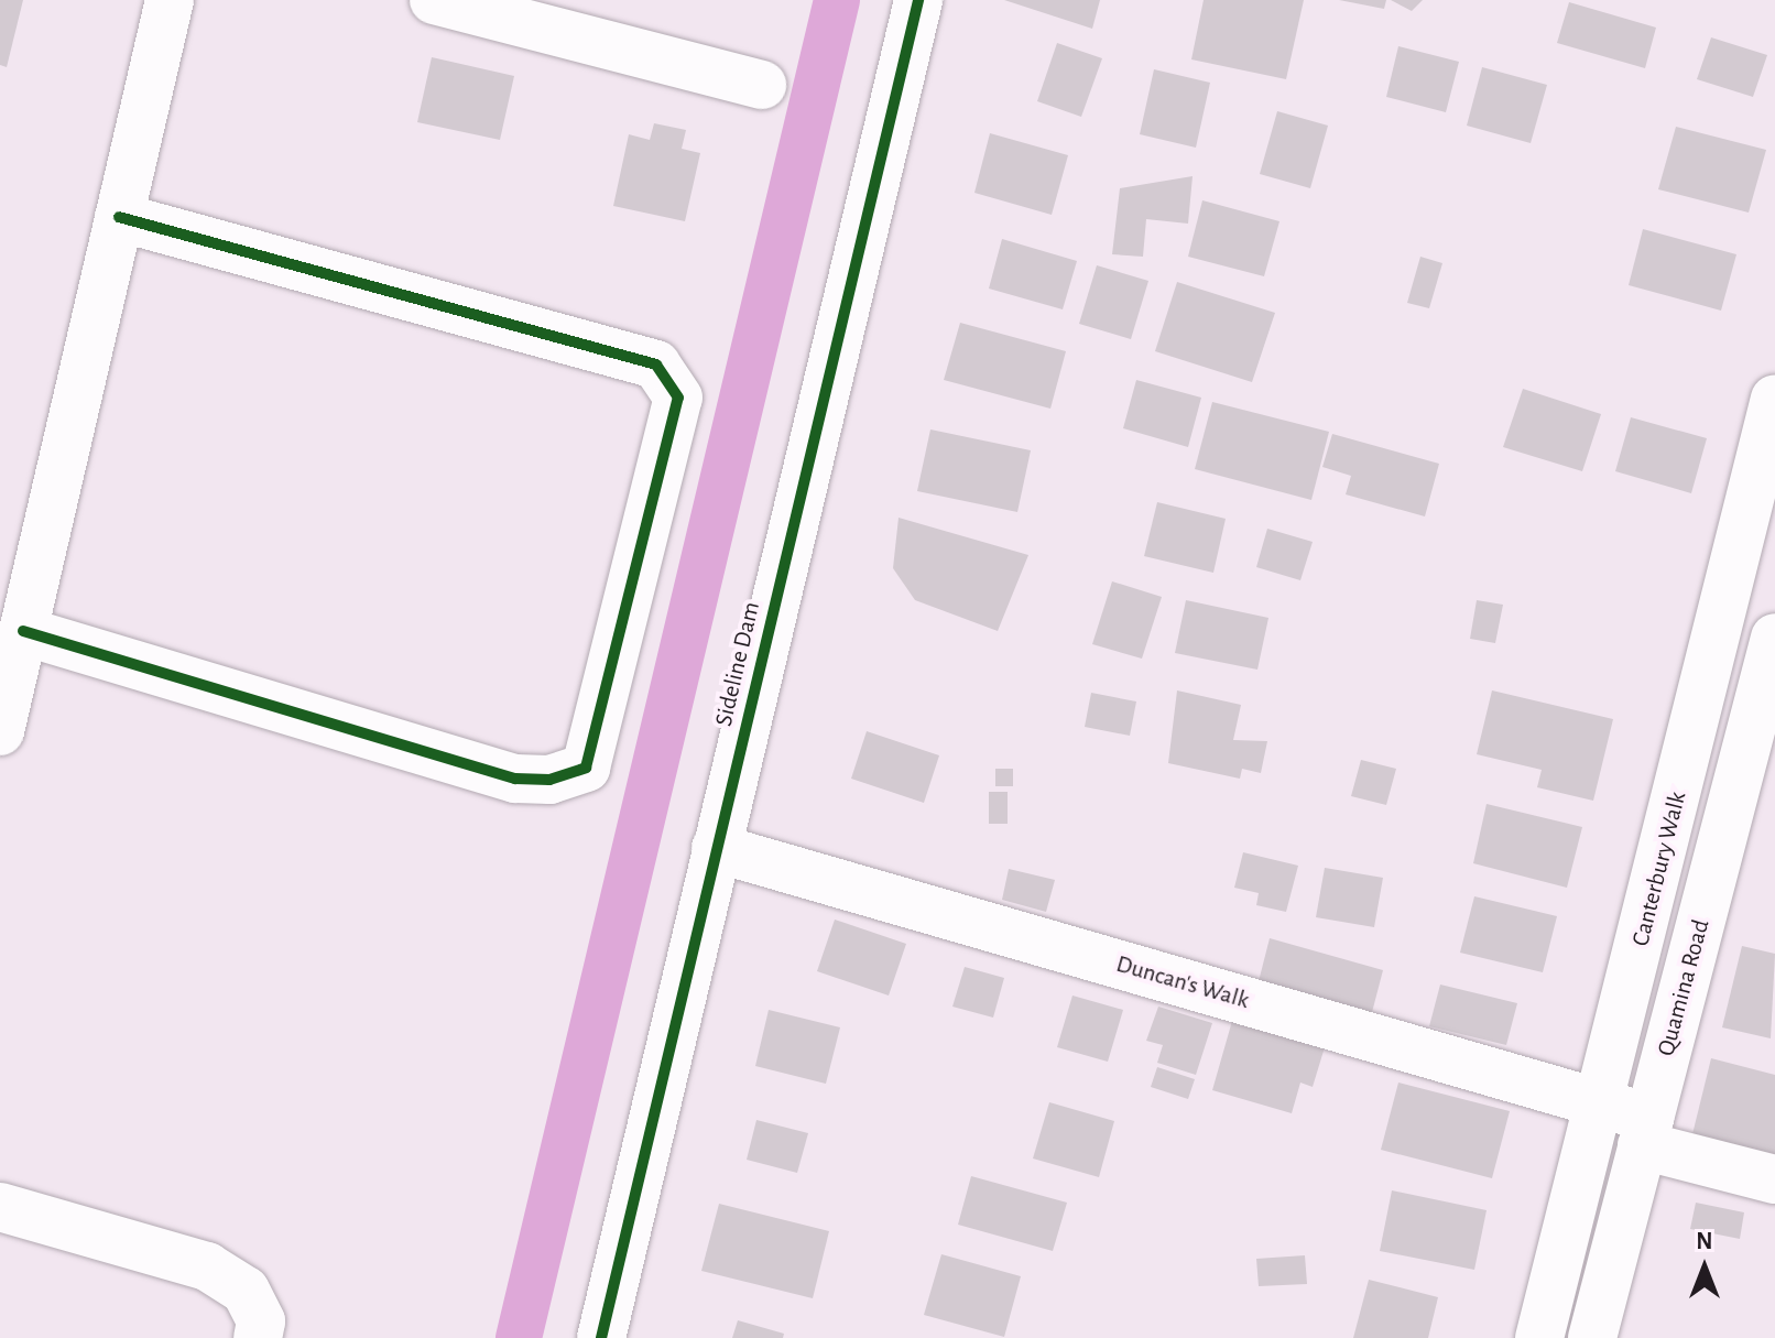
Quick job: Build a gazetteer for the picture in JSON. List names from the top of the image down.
{
  "streets": {
    "street": [
      "Sideline Dam",
      "Canterbury Walk",
      "Duncan's Walk",
      "Quamina Road"
    ]
  },
  "crossings": [
    ["Sideline Dam", "Duncan's Walk"],
    ["Canterbury Walk", "Duncan's Walk"],
    ["Canterbury Walk", "Quamina Road"],
    ["Duncan's Walk", "Quamina Road"]
  ],
  "north": "top"
}
